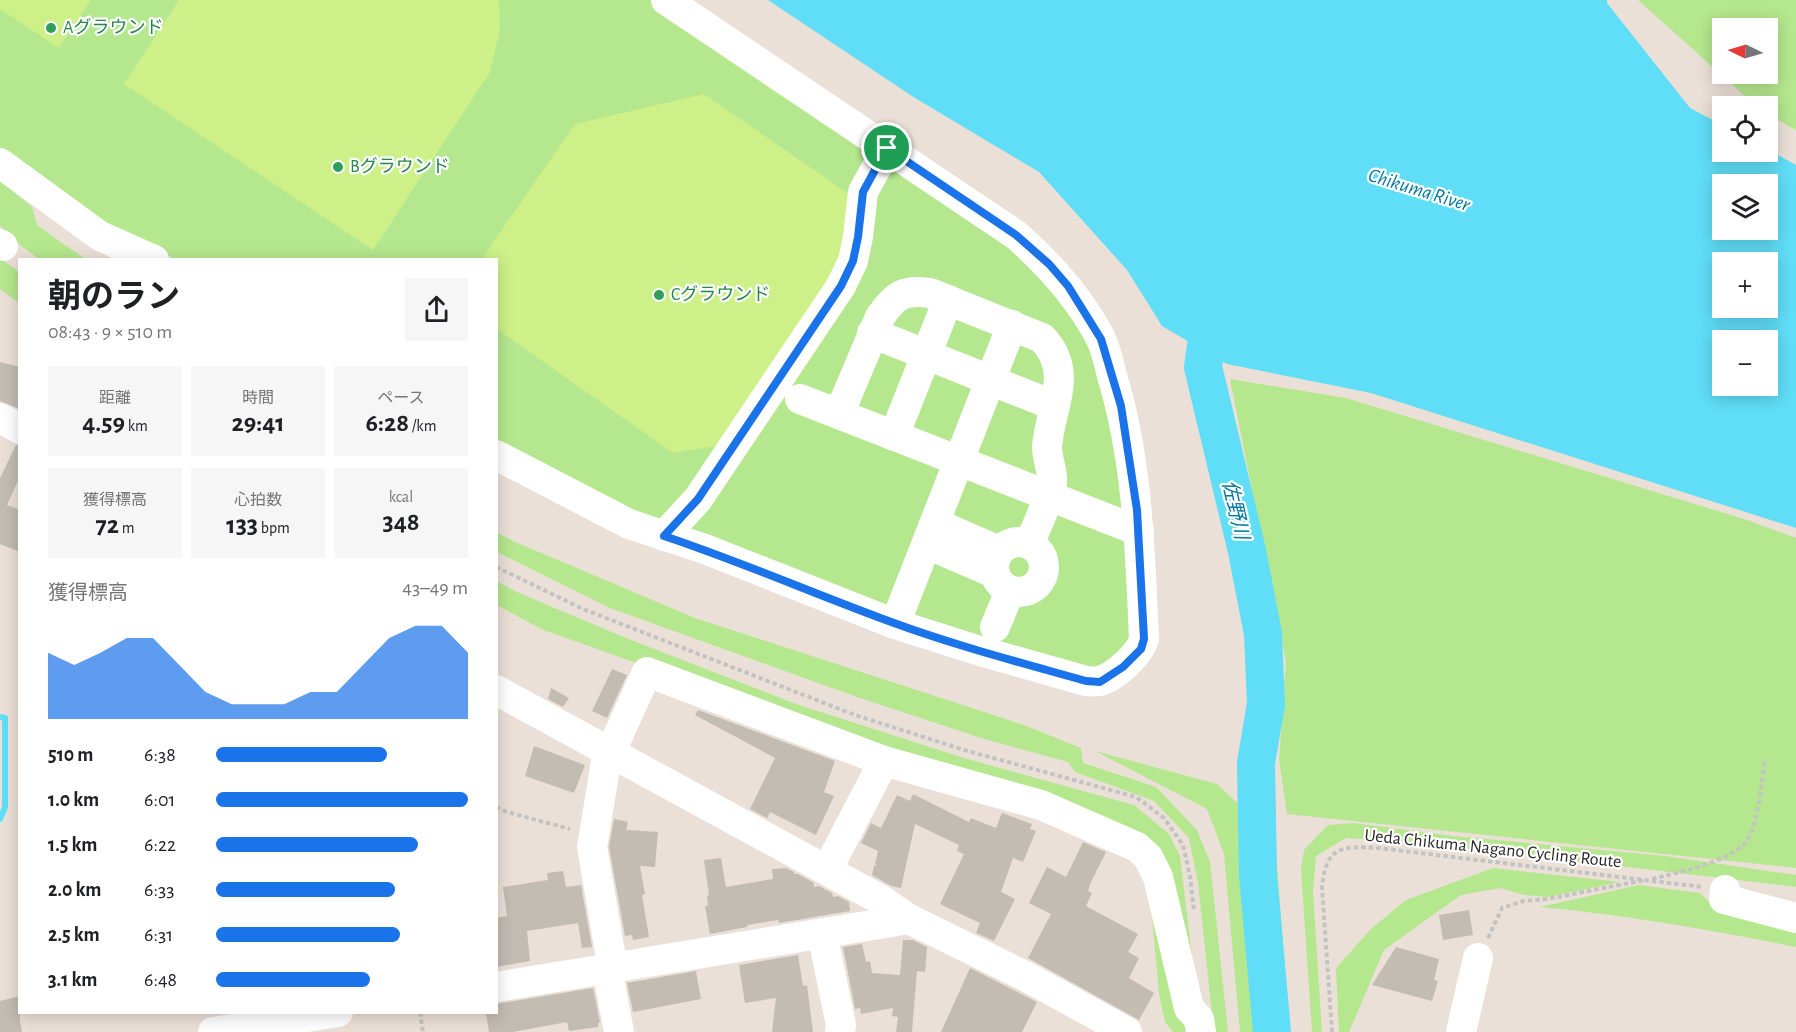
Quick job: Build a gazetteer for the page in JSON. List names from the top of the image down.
{
  "streets": {
    "path": ["Ueda Chikuma Nagano Cycling Route"]
  },
  "water": ["Chikuma River", "佐野川"],
  "places": ["Aグラウンド", "Bグラウンド", "Cグラウンド"],
  "north": "left",
  "page": {
    "map_buttons": ["+", "−"],
    "heading": ["朝のラン", "08:43 · 9 × 510 m"],
    "stats": [
      ["距離", "4.59 km"],
      ["時間", "29:41"],
      ["ペース", "6:28 /km"],
      ["獲得標高", "72 m"],
      ["心拍数", "133 bpm"],
      ["kcal", "348"]
    ],
    "chart": ["獲得標高", "43–49 m"],
    "list": [
      {
        "name": "510 m",
        "note": "6:38"
      },
      {
        "name": "1.0 km",
        "note": "6:01"
      },
      {
        "name": "1.5 km",
        "note": "6:22"
      },
      {
        "name": "2.0 km",
        "note": "6:33"
      },
      {
        "name": "2.5 km",
        "note": "6:31"
      },
      {
        "name": "3.1 km",
        "note": "6:48"
      }
    ]
  }
}
